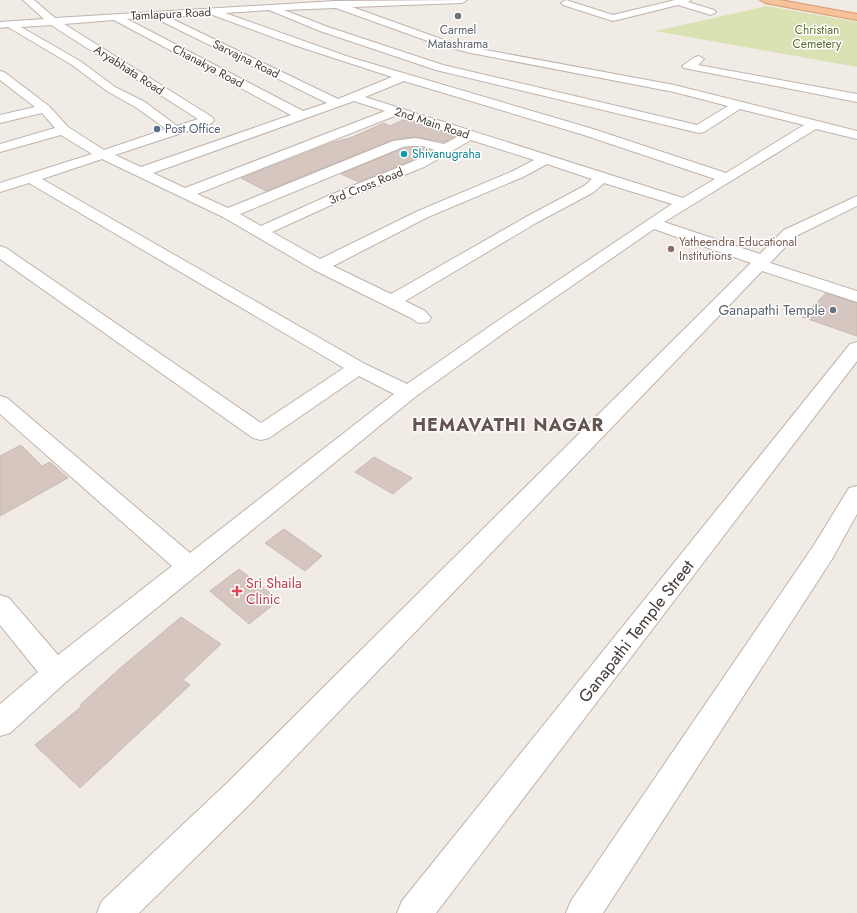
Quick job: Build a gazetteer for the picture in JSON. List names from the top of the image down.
{
  "streets": {
    "street": [
      "Tamlapura Road",
      "Sarvajna Road",
      "Chanakya Road",
      "Aryabhata Road",
      "2nd Main Road",
      "3rd Cross Road",
      "Ganapathi Temple Street"
    ]
  },
  "crossings": [
    ["Tamlapura Road", "Sarvajna Road"],
    ["Tamlapura Road", "Chanakya Road"],
    ["Tamlapura Road", "Aryabhata Road"],
    ["2nd Main Road", "3rd Cross Road"]
  ],
  "districts": ["HEMAVATHI NAGAR"],
  "parks": ["Christian Cemetery"],
  "places": {
    "other": [
      "Carmel Matashrama",
      "Post Office",
      "Shivanugraha",
      "Yatheendra Educational Institutions",
      "Ganapathi Temple"
    ],
    "health": ["Sri Shaila Clinic"]
  }
}
